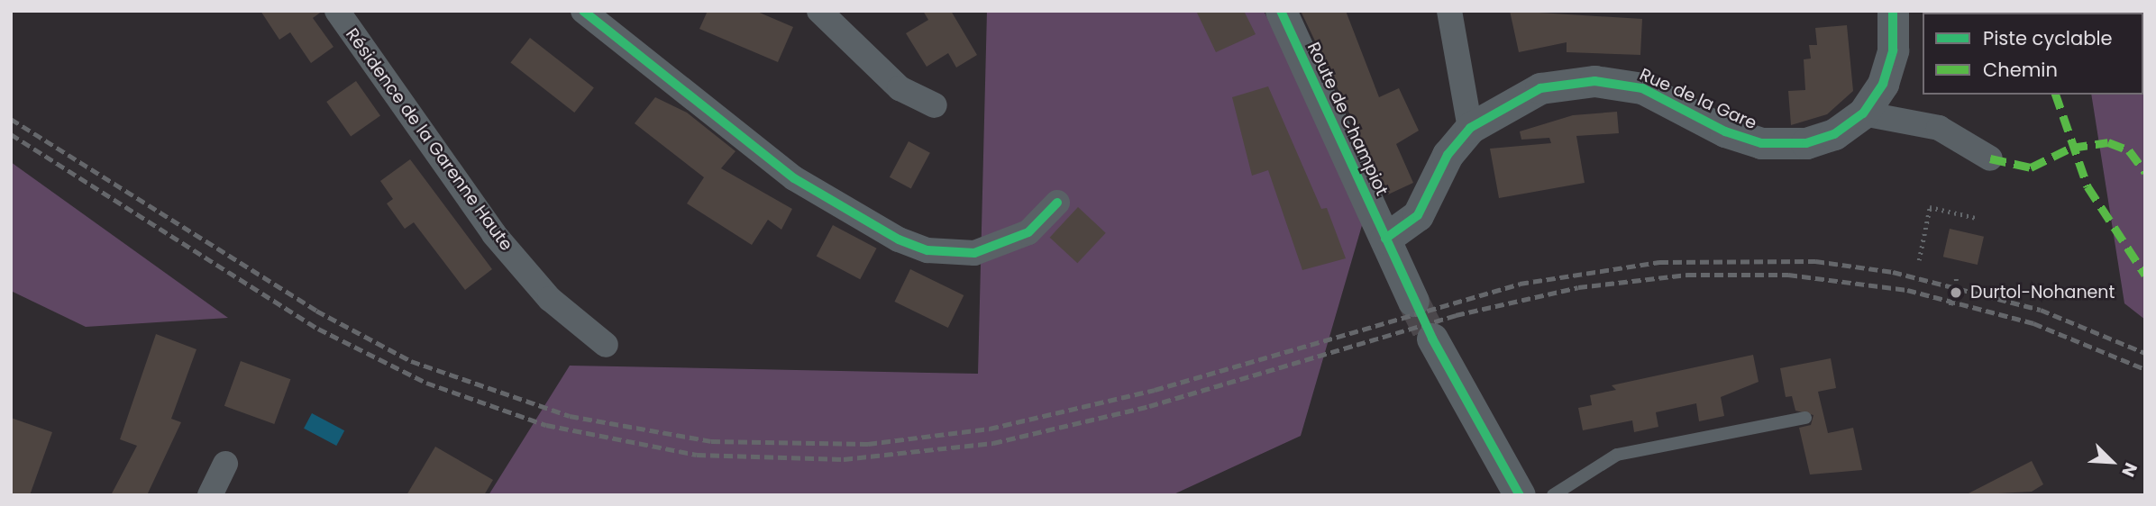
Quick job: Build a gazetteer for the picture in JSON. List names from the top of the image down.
{
  "streets": {
    "street": ["Rue de la Gare", "Route de Champiot", "Résidence de la Garenne Haute"]
  },
  "crossings": [
    ["Rue de la Gare", "Route de Champiot"]
  ],
  "places": ["Durtol-Nohanent"],
  "legend": ["Piste cyclable", "Chemin"],
  "north": "bottom right"
}
